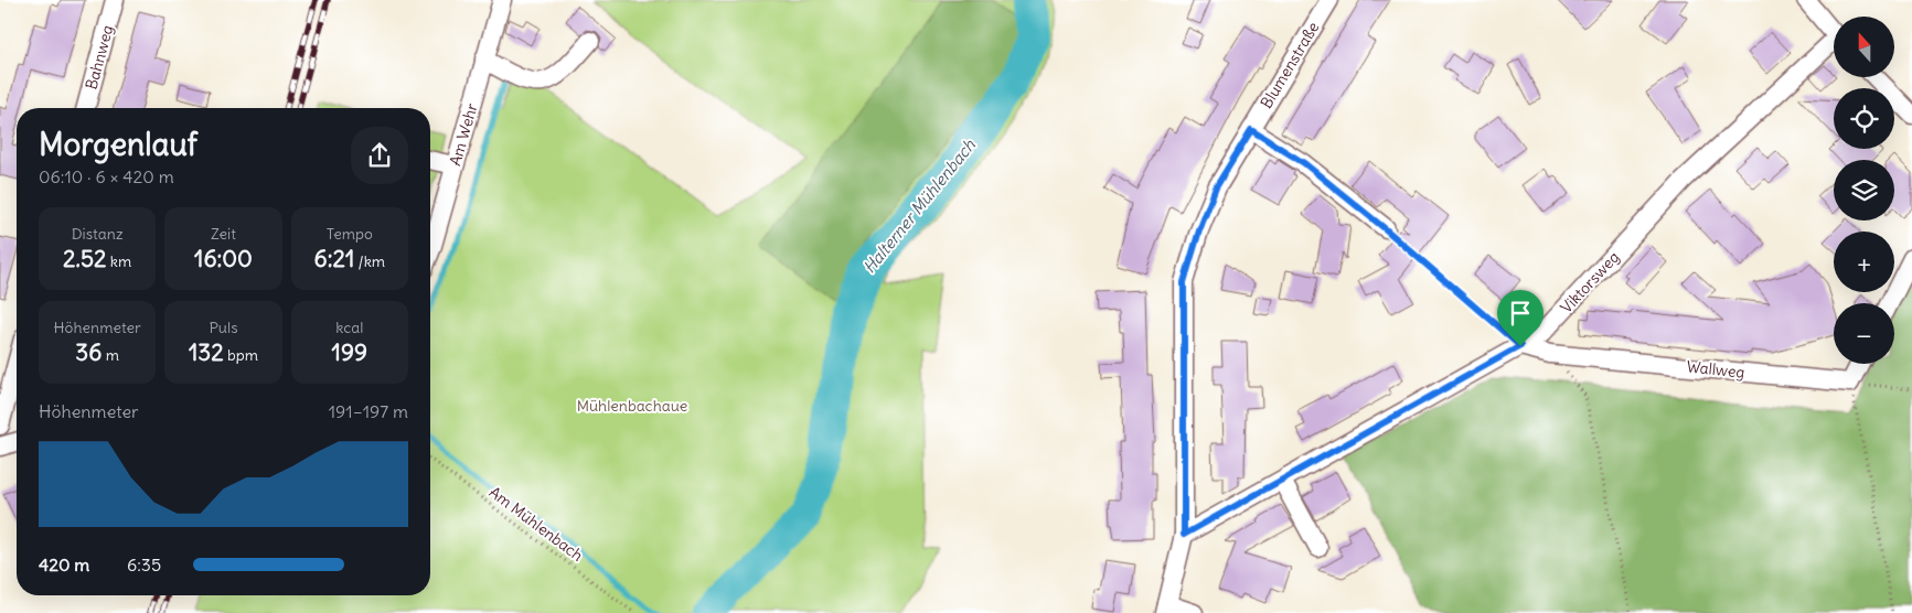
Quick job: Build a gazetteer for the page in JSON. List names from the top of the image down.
{
  "streets": {
    "street": [
      "Bahnweg",
      "Blumenstraße",
      "Am Wehr",
      "Viktorsweg",
      "Wallweg"
    ],
    "path": ["Am Mühlenbach"]
  },
  "crossings": [
    ["Blumenstraße", "Viktorsweg"],
    ["Viktorsweg", "Wallweg"]
  ],
  "water": ["Halterner Mühlenbach"],
  "parks": ["Mühlenbachaue"],
  "north": "top",
  "page": {
    "map_buttons": ["+", "−"],
    "heading": ["Morgenlauf", "06:10 · 6 × 420 m"],
    "stats": [
      ["Distanz", "2.52 km"],
      ["Zeit", "16:00"],
      ["Tempo", "6:21 /km"],
      ["Höhenmeter", "36 m"],
      ["Puls", "132 bpm"],
      ["kcal", "199"]
    ],
    "chart": ["Höhenmeter", "191–197 m"],
    "list": [
      {
        "name": "420 m",
        "note": "6:35"
      }
    ]
  }
}
